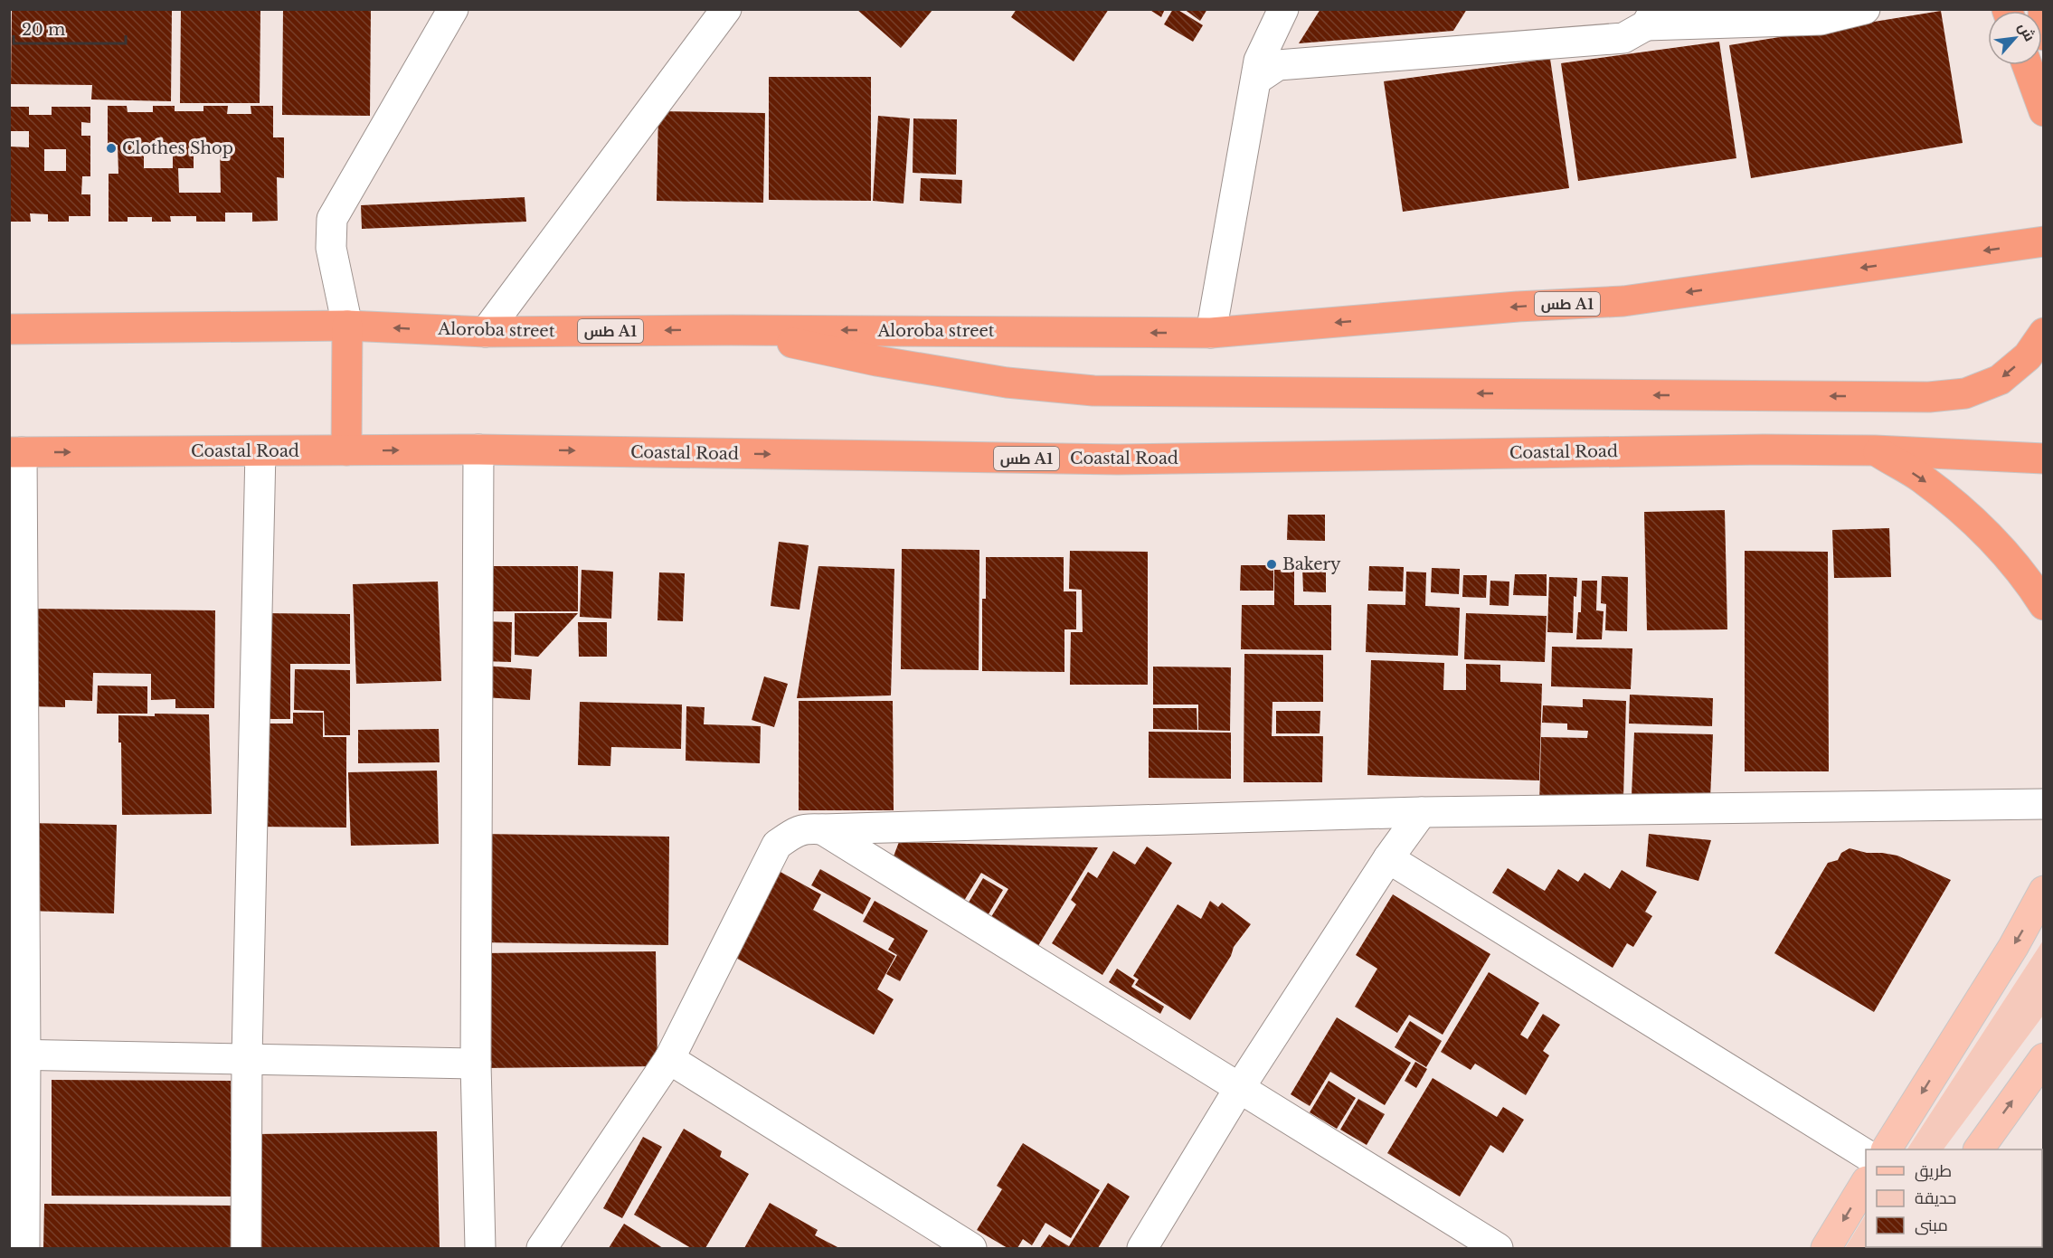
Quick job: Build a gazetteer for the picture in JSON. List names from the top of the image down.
{
  "streets": {
    "highway": ["طس A1", "Aloroba street", "Coastal Road"]
  },
  "crossings": [
    ["طس A1", "Aloroba street"]
  ],
  "places": ["Clothes Shop", "Bakery"],
  "legend": ["طريق", "حديقة", "مبنى"],
  "scale_bar": "20 m",
  "north": "top right"
}
